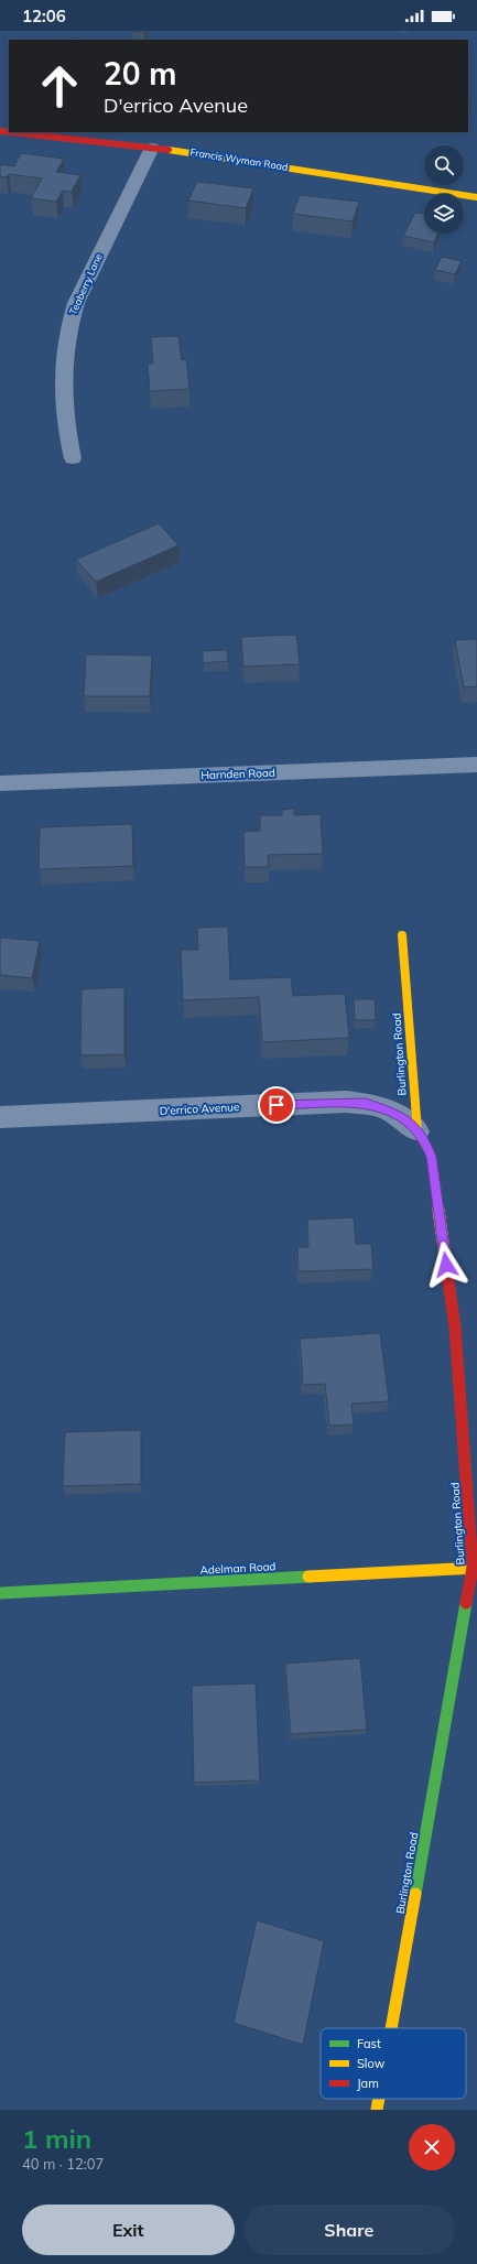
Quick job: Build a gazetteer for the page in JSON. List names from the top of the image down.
{
  "streets": {
    "street": [
      "Francis Wyman Road",
      "Teaberry Lane",
      "Harnden Road",
      "Burlington Road",
      "D'errico Avenue",
      "Adelman Road"
    ]
  },
  "crossings": [
    ["Francis Wyman Road", "Teaberry Lane"],
    ["Burlington Road", "D'errico Avenue"],
    ["Burlington Road", "Adelman Road"]
  ],
  "legend": ["Fast", "Slow", "Jam"],
  "page": {
    "status": "12:06",
    "turn": ["20 m", "D'errico Avenue"],
    "heading": ["1 min", "40 m · 12:07"],
    "buttons": ["Exit", "Share"]
  }
}
